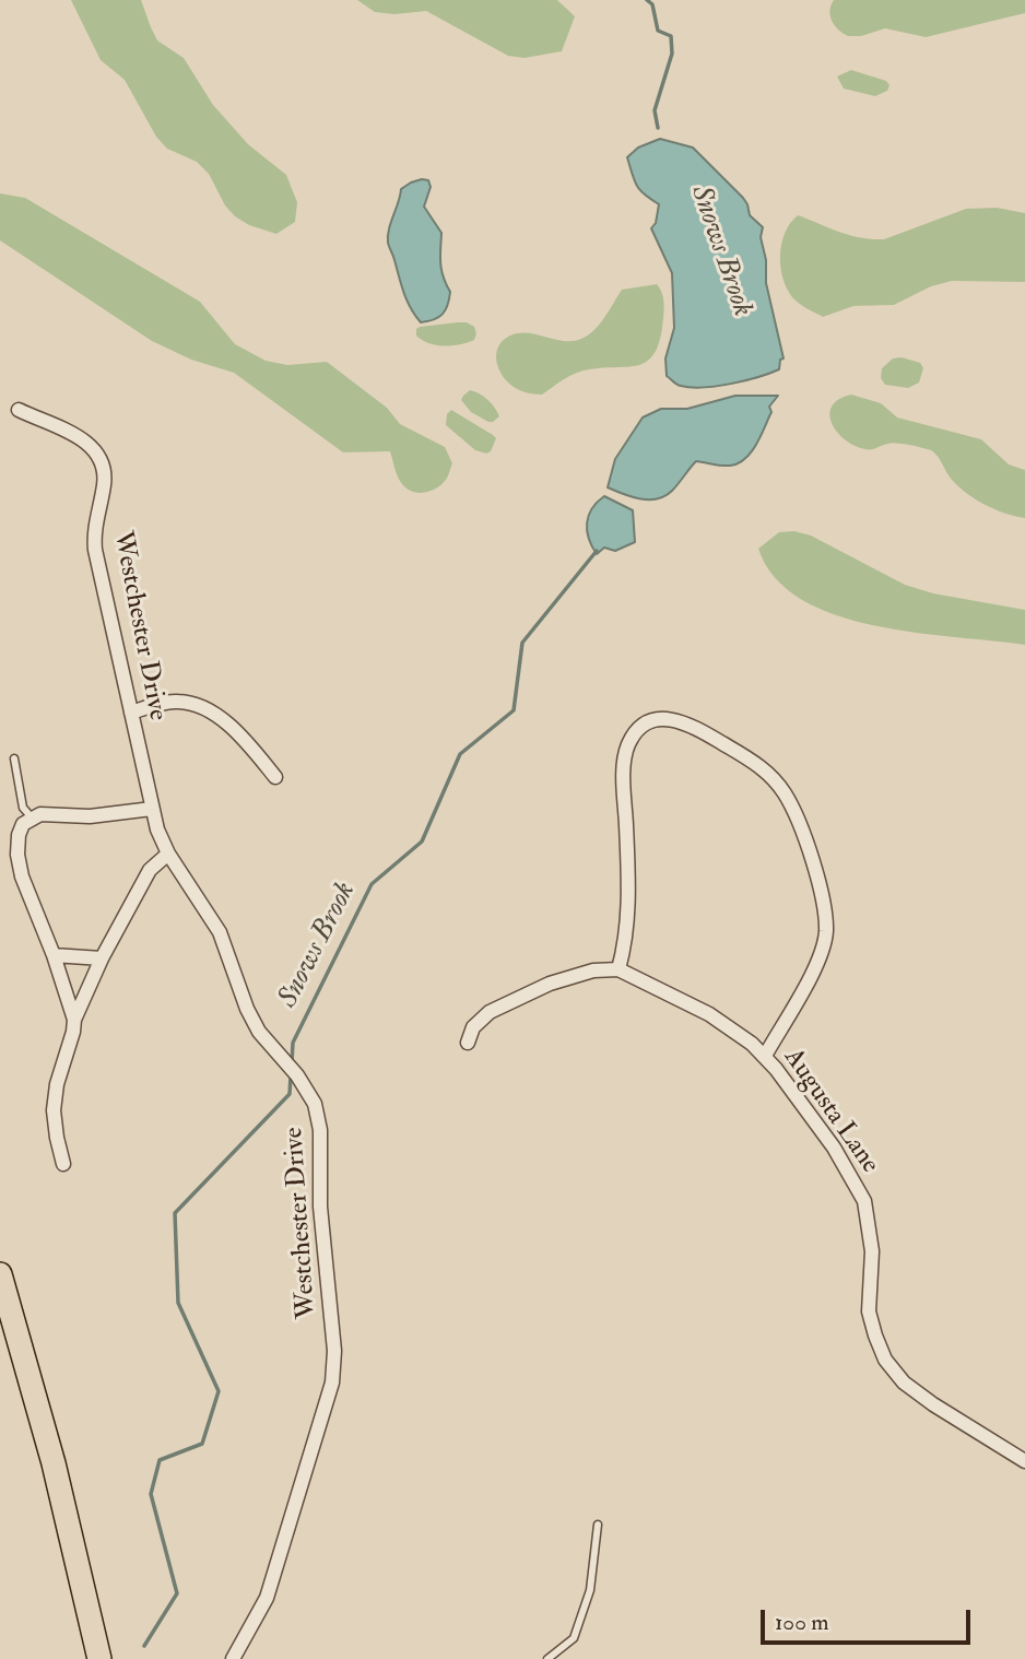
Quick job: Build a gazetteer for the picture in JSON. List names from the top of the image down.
{
  "streets": {
    "street": ["Westchester Drive", "Augusta Lane"]
  },
  "water": ["Snows Brook"],
  "scale_bar": "100 m"
}
